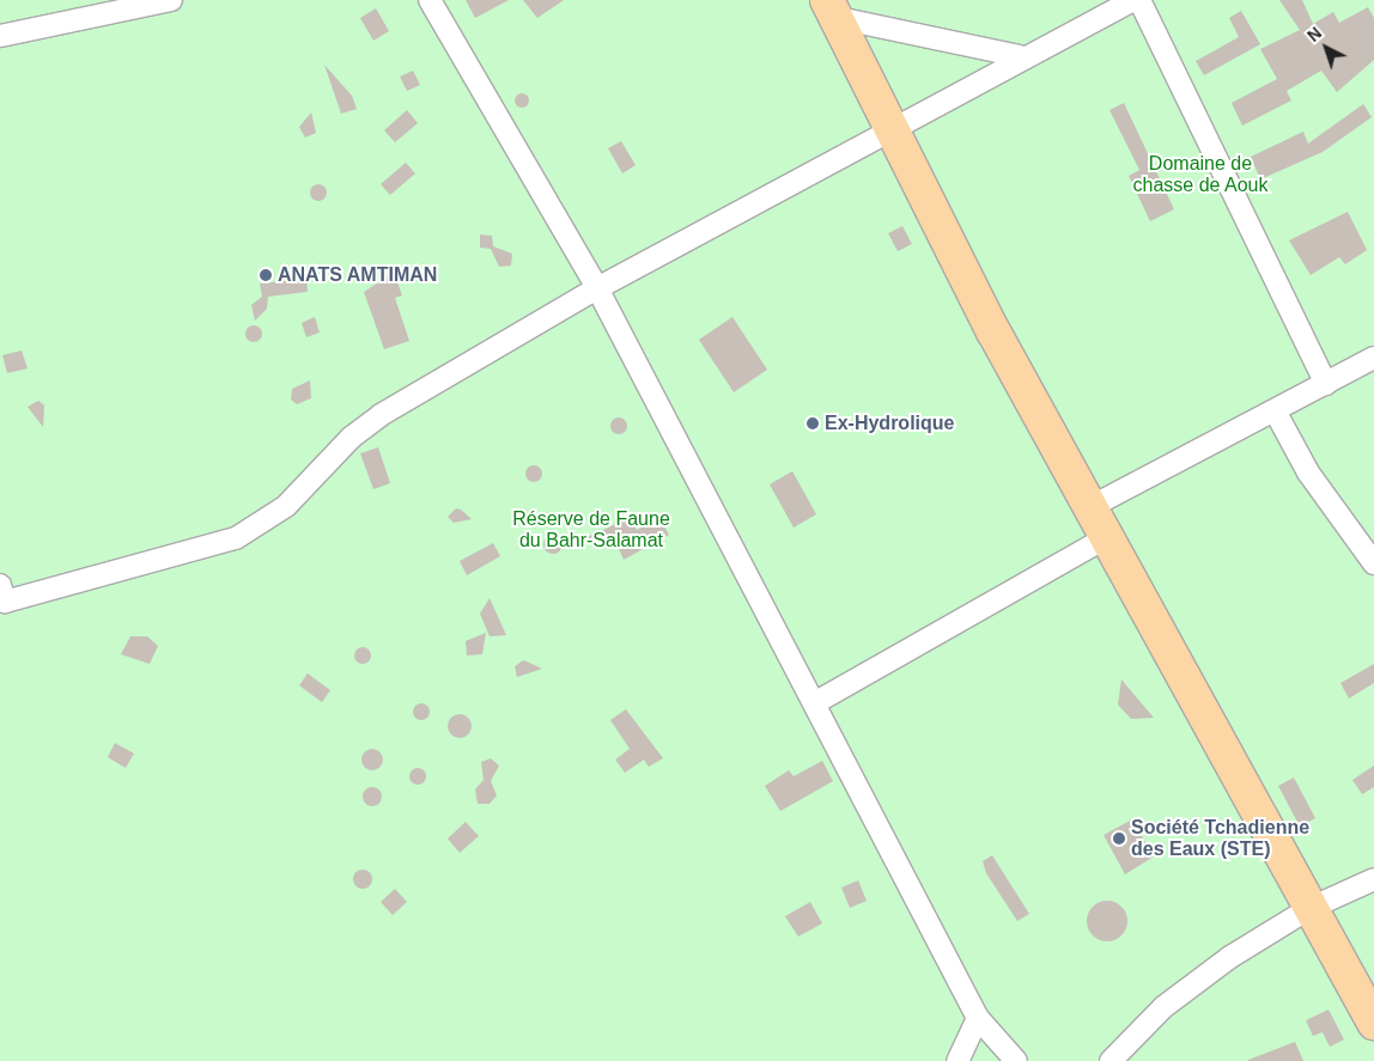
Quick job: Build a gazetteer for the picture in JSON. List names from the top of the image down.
{
  "parks": ["Domaine de chasse de Aouk", "Réserve de Faune du Bahr-Salamat"],
  "places": ["ANATS AMTIMAN", "Ex-Hydrolique", "Société Tchadienne des Eaux (STE)"],
  "north": "top left"
}
